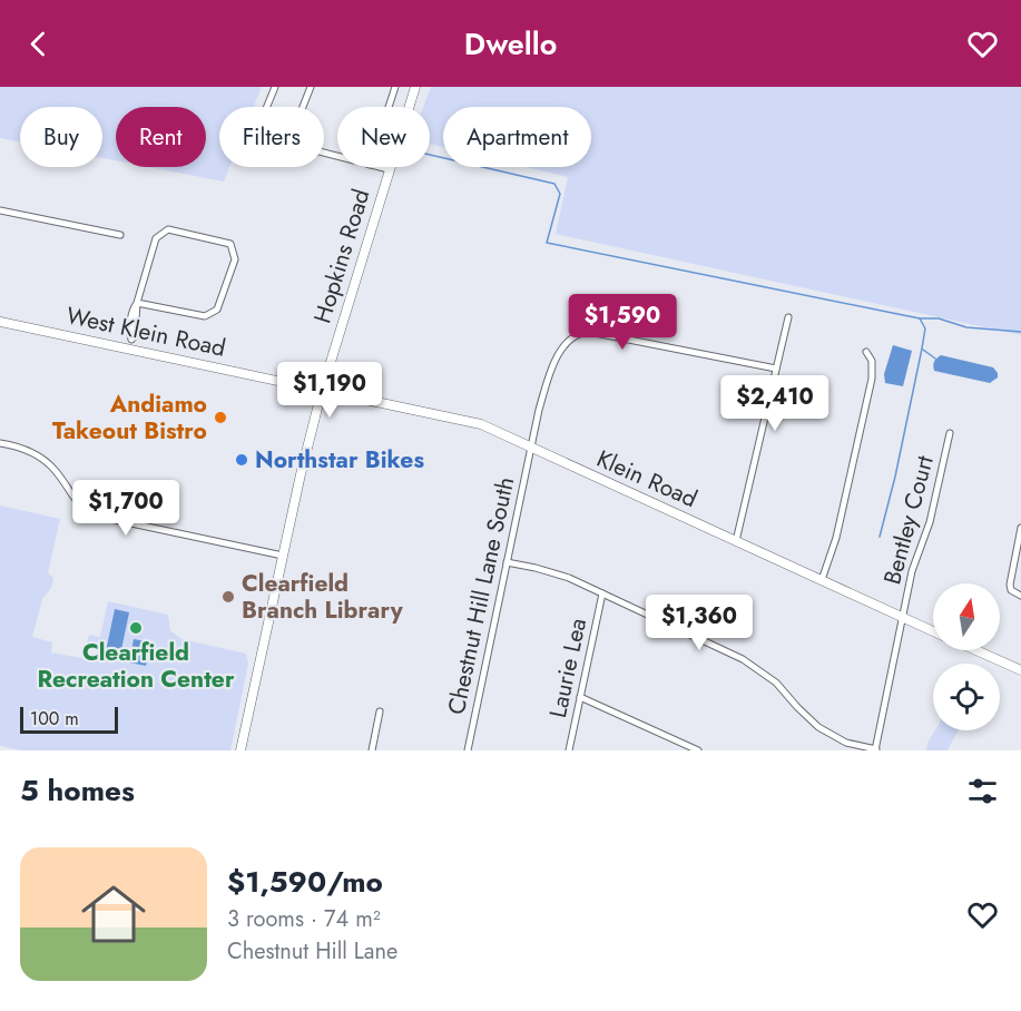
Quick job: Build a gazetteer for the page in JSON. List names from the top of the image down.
{
  "streets": {
    "street": [
      "Hopkins Road",
      "West Klein Road",
      "Klein Road",
      "Bentley Court",
      "Chestnut Hill Lane South",
      "Laurie Lea"
    ]
  },
  "crossings": [
    ["Hopkins Road", "West Klein Road"],
    ["Hopkins Road", "Klein Road"],
    ["West Klein Road", "Klein Road"],
    ["Klein Road", "Bentley Court"],
    ["Klein Road", "Chestnut Hill Lane South"]
  ],
  "places": [
    "Andiamo Takeout Bistro",
    "Northstar Bikes",
    "Clearfield Branch Library",
    "Clearfield Recreation Center"
  ],
  "scale_bar": "100 m",
  "north": "top",
  "page": {
    "header": "Dwello",
    "chip": [
      "Buy",
      "Rent",
      "Filters",
      "New",
      "Apartment"
    ],
    "price": [
      "$1,590",
      "$1,190",
      "$2,410",
      "$1,700",
      "$1,360"
    ],
    "scale": "100 m",
    "heading": "5 homes",
    "list": [
      {
        "name": "$1,590/mo",
        "note": "3 rooms · 74 m² · Chestnut Hill Lane"
      }
    ]
  }
}
